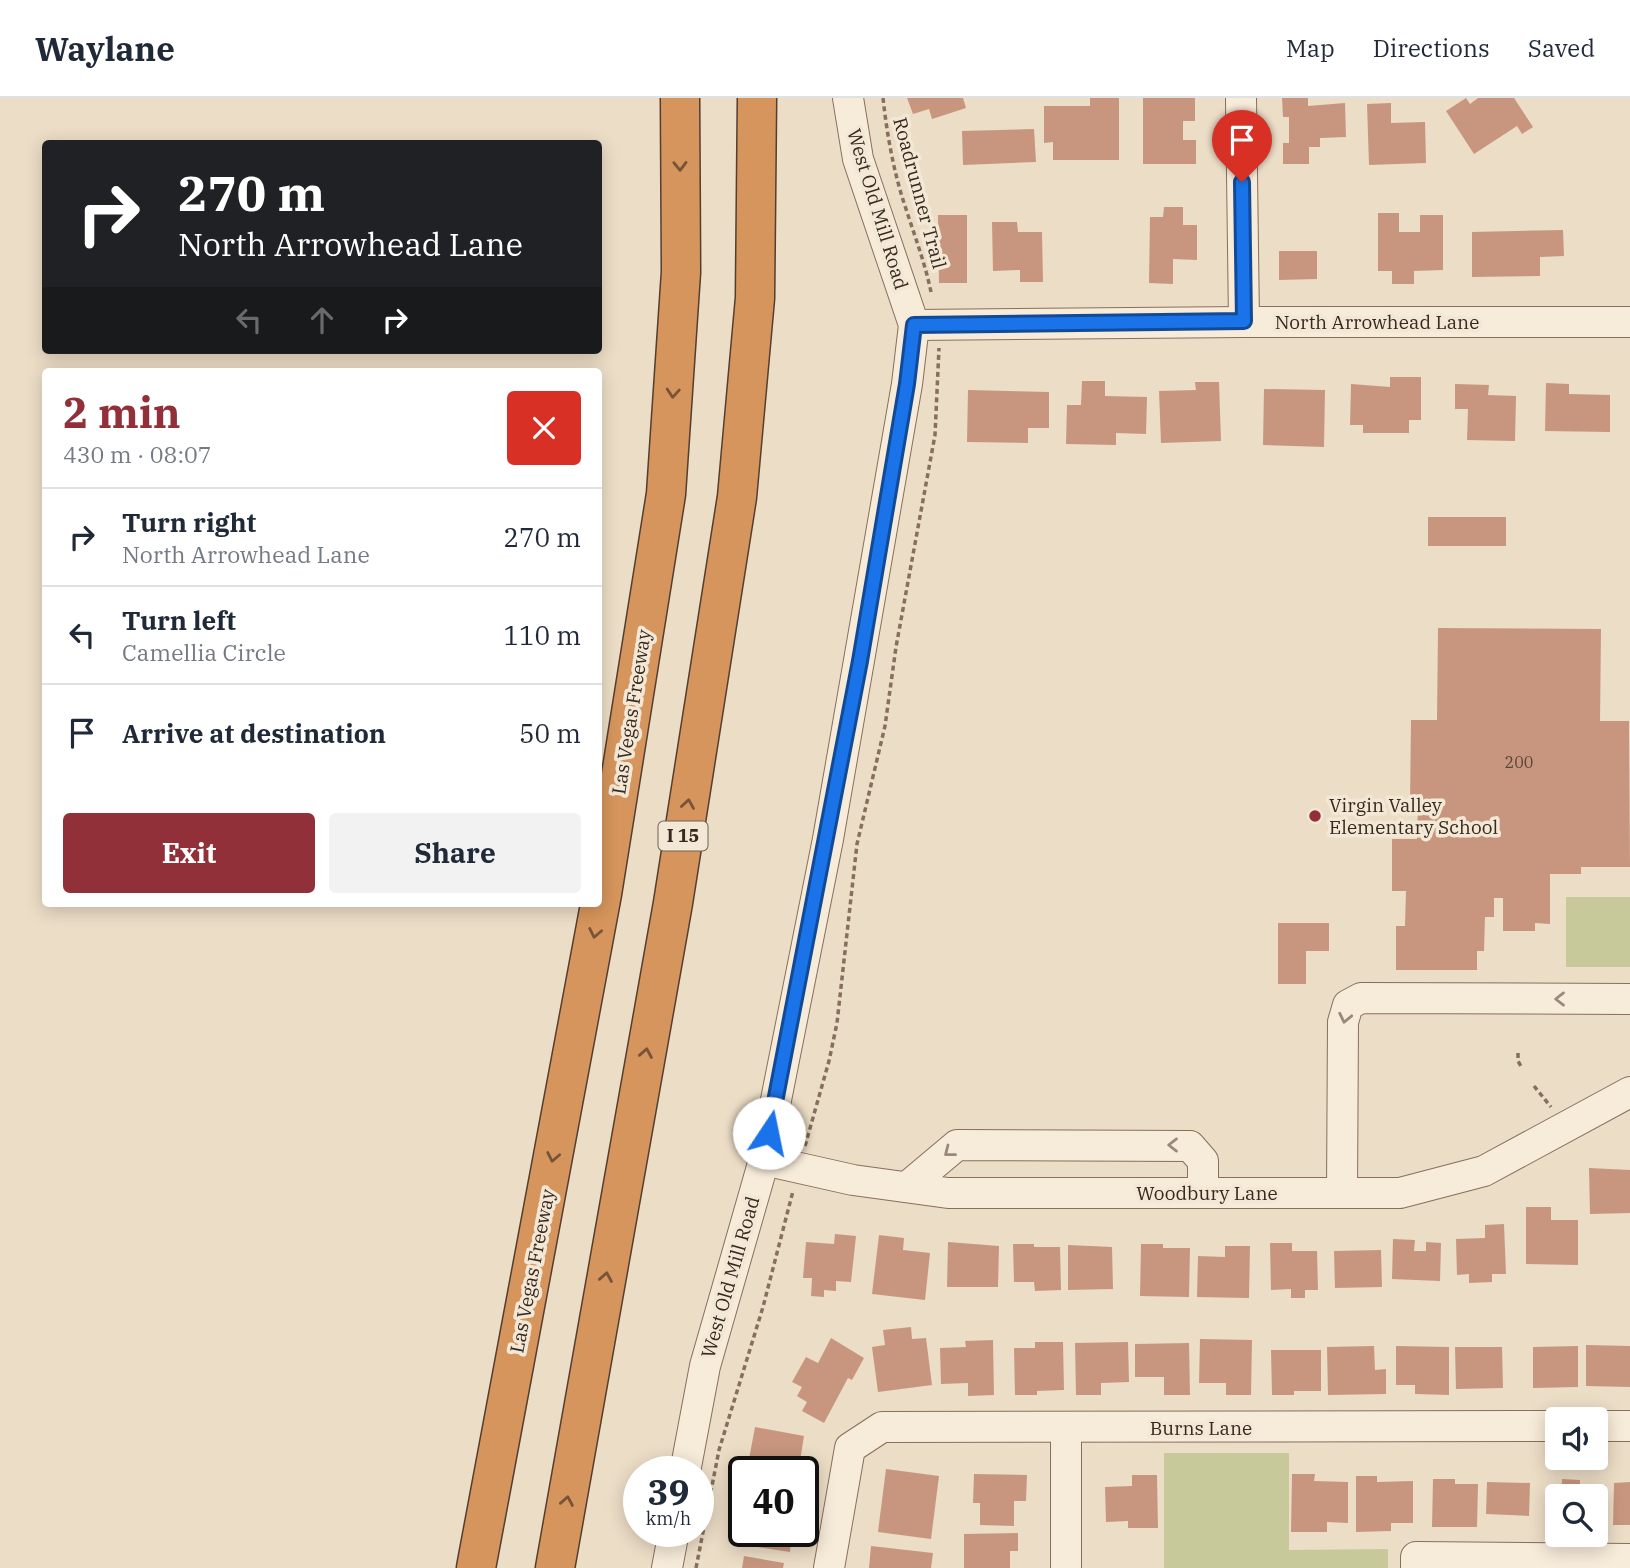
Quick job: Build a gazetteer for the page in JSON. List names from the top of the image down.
{
  "streets": {
    "highway": ["Las Vegas Freeway", "I 15"],
    "street": [
      "West Old Mill Road",
      "North Arrowhead Lane",
      "Woodbury Lane",
      "Burns Lane"
    ],
    "path": ["Roadrunner Trail"]
  },
  "crossings": [
    ["West Old Mill Road", "North Arrowhead Lane"],
    ["West Old Mill Road", "Woodbury Lane"]
  ],
  "places": ["Virgin Valley Elementary School"],
  "house_numbers": ["200"],
  "page": {
    "header": "Waylane",
    "nav": ["Map", "Directions", "Saved"],
    "turn": ["270 m", "North Arrowhead Lane"],
    "heading": ["2 min", "430 m · 08:07"],
    "list": [
      {
        "name": "Turn right",
        "note": "North Arrowhead Lane",
        "value": "270 m"
      },
      {
        "name": "Turn left",
        "note": "Camellia Circle",
        "value": "110 m"
      },
      {
        "name": "Arrive at destination",
        "value": "50 m"
      }
    ],
    "buttons": ["Exit", "Share"],
    "speed": "39 km/h",
    "limit": "40"
  }
}
